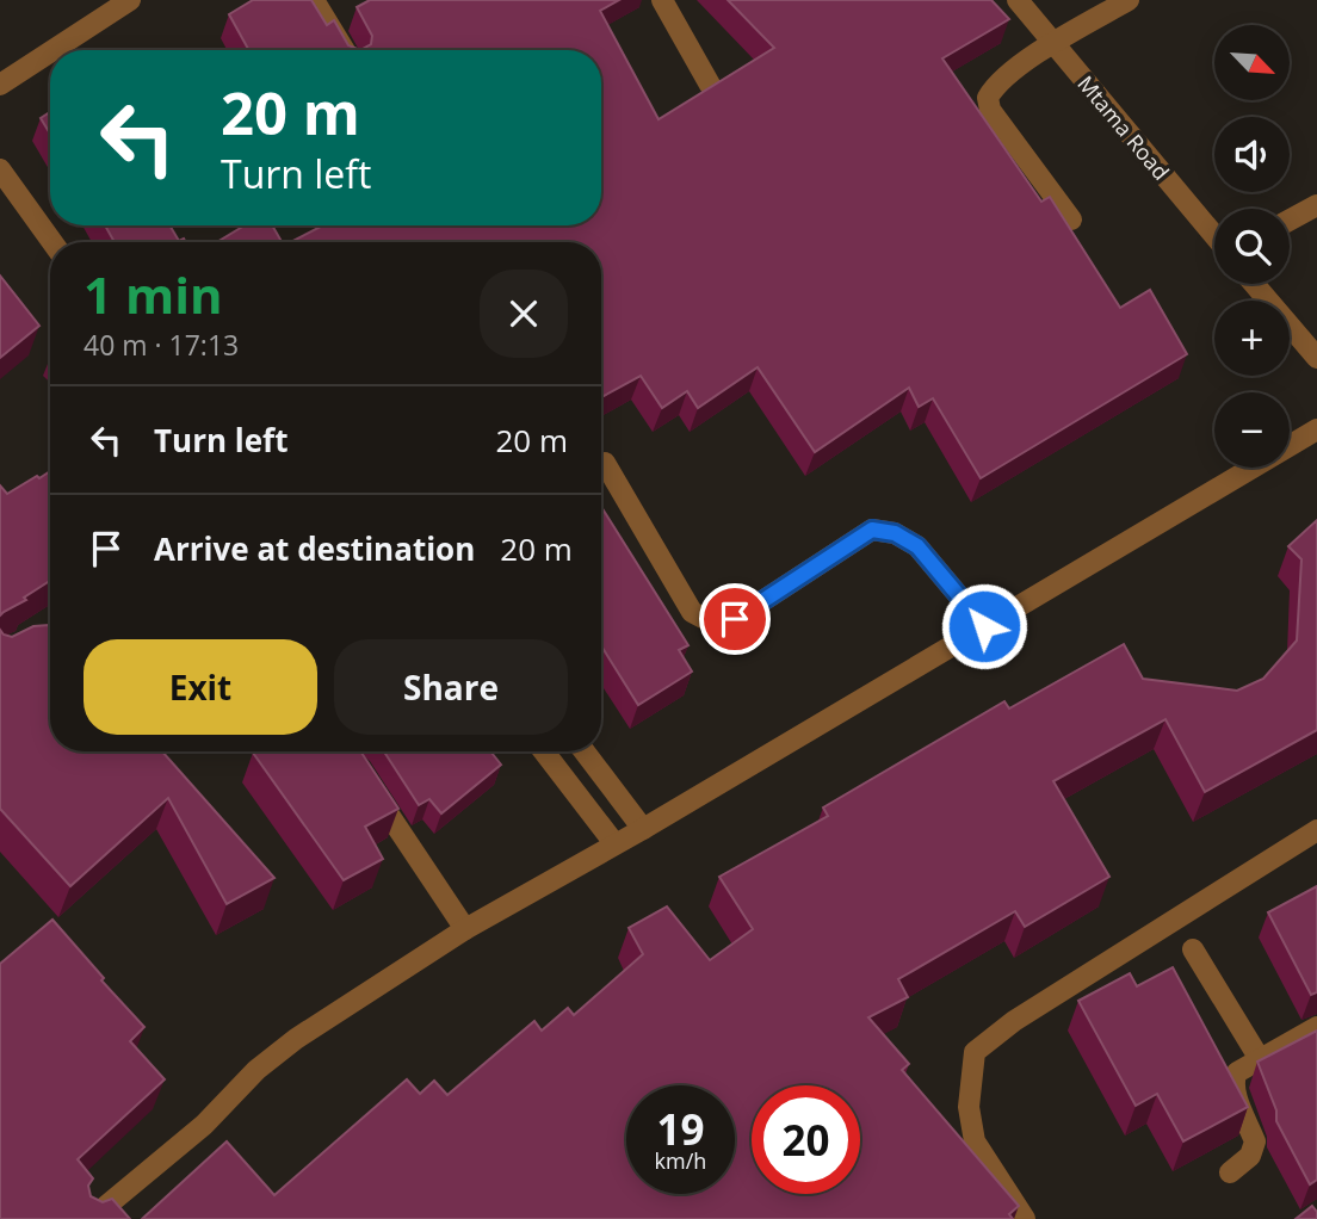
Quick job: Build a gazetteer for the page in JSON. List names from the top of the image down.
{
  "streets": {
    "street": ["Mtama Road"]
  },
  "north": "bottom right",
  "page": {
    "map_buttons": ["+", "−"],
    "turn": ["20 m", "Turn left"],
    "heading": ["1 min", "40 m · 17:13"],
    "list": [
      {
        "name": "Turn left",
        "value": "20 m"
      },
      {
        "name": "Arrive at destination",
        "value": "20 m"
      }
    ],
    "buttons": ["Exit", "Share"],
    "speed": "19 km/h",
    "limit": "20"
  }
}
